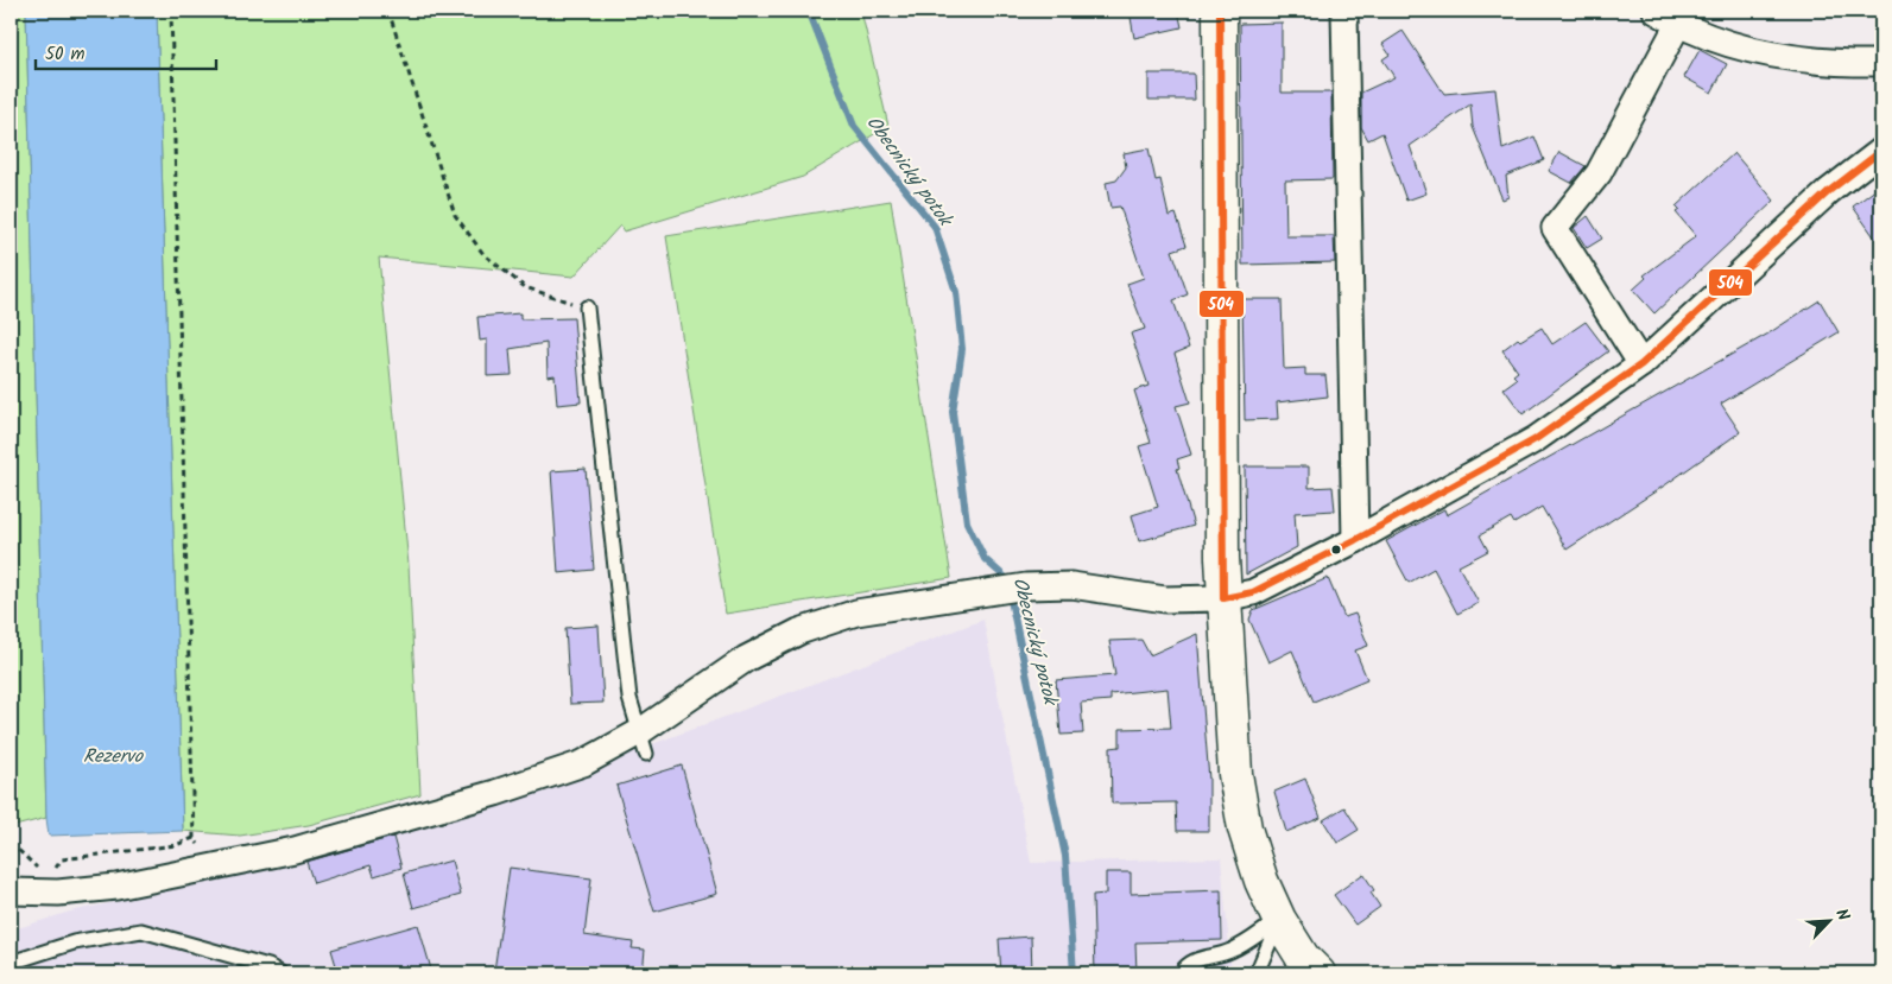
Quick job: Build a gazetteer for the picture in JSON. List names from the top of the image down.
{
  "water": ["Obecnický potok", "Rezervo"],
  "lines": ["transit line 504"],
  "scale_bar": "50 m",
  "north": "top right"
}
